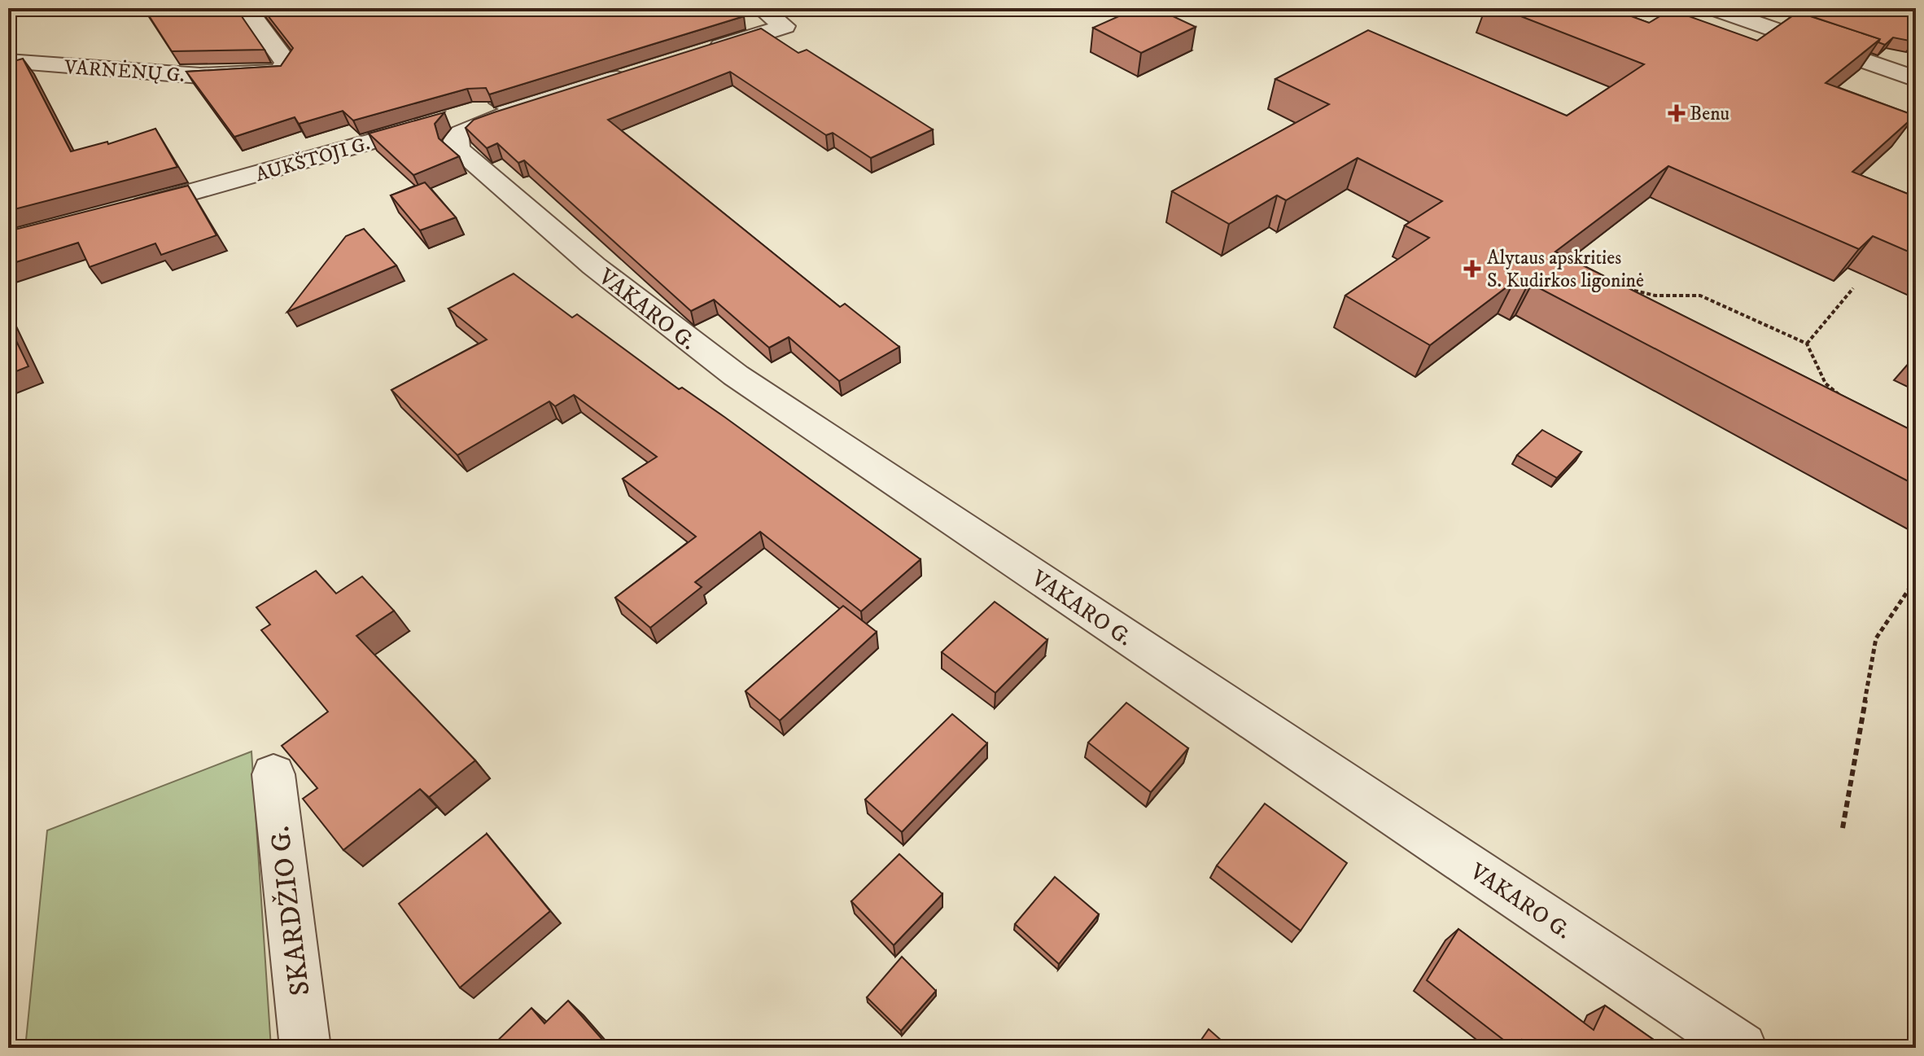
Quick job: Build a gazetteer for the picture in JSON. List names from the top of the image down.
{
  "streets": {
    "street": [
      "VARNĖNŲ G.",
      "AUKŠTOJI G.",
      "VAKARO G.",
      "SKARDŽIO G."
    ]
  },
  "crossings": [
    ["AUKŠTOJI G.", "VAKARO G."]
  ],
  "places": {
    "health": ["Benu", "Alytaus apskrities S. Kudirkos ligoninė"]
  }
}
